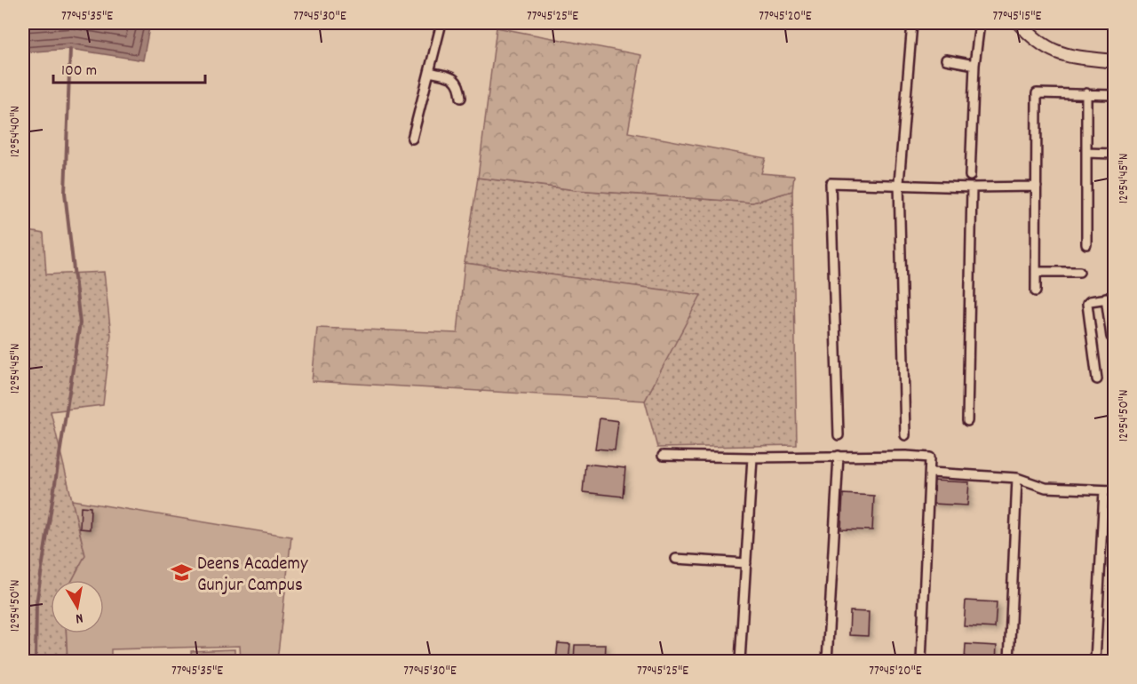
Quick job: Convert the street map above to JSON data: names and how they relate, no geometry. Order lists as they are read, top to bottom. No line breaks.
{"places":{"school or university":["Deens Academy Gunjur Campus"]},"scale_bar":"100 m","north":"bottom","coordinates":["77°45'35\"E","77°45'30\"E","77°45'25\"E","77°45'20\"E","77°45'15\"E","12°54'40\"N","12°54'45\"N","12°54'50\"N"]}
